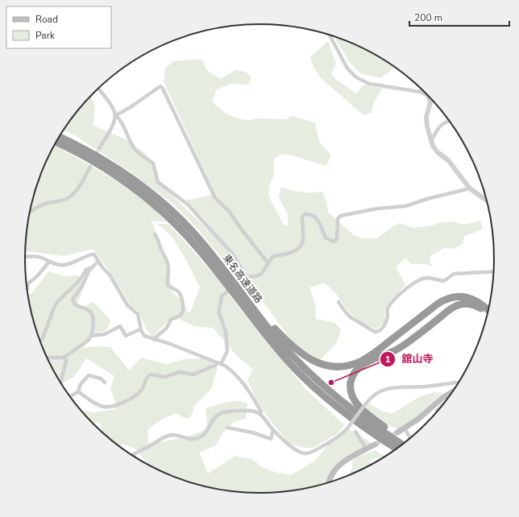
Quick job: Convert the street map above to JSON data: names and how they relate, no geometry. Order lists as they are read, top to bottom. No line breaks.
{"streets":{"highway":["東名高速道路"]},"places":["舘山寺"],"legend":["Road","Park"],"scale_bar":"200 m"}
